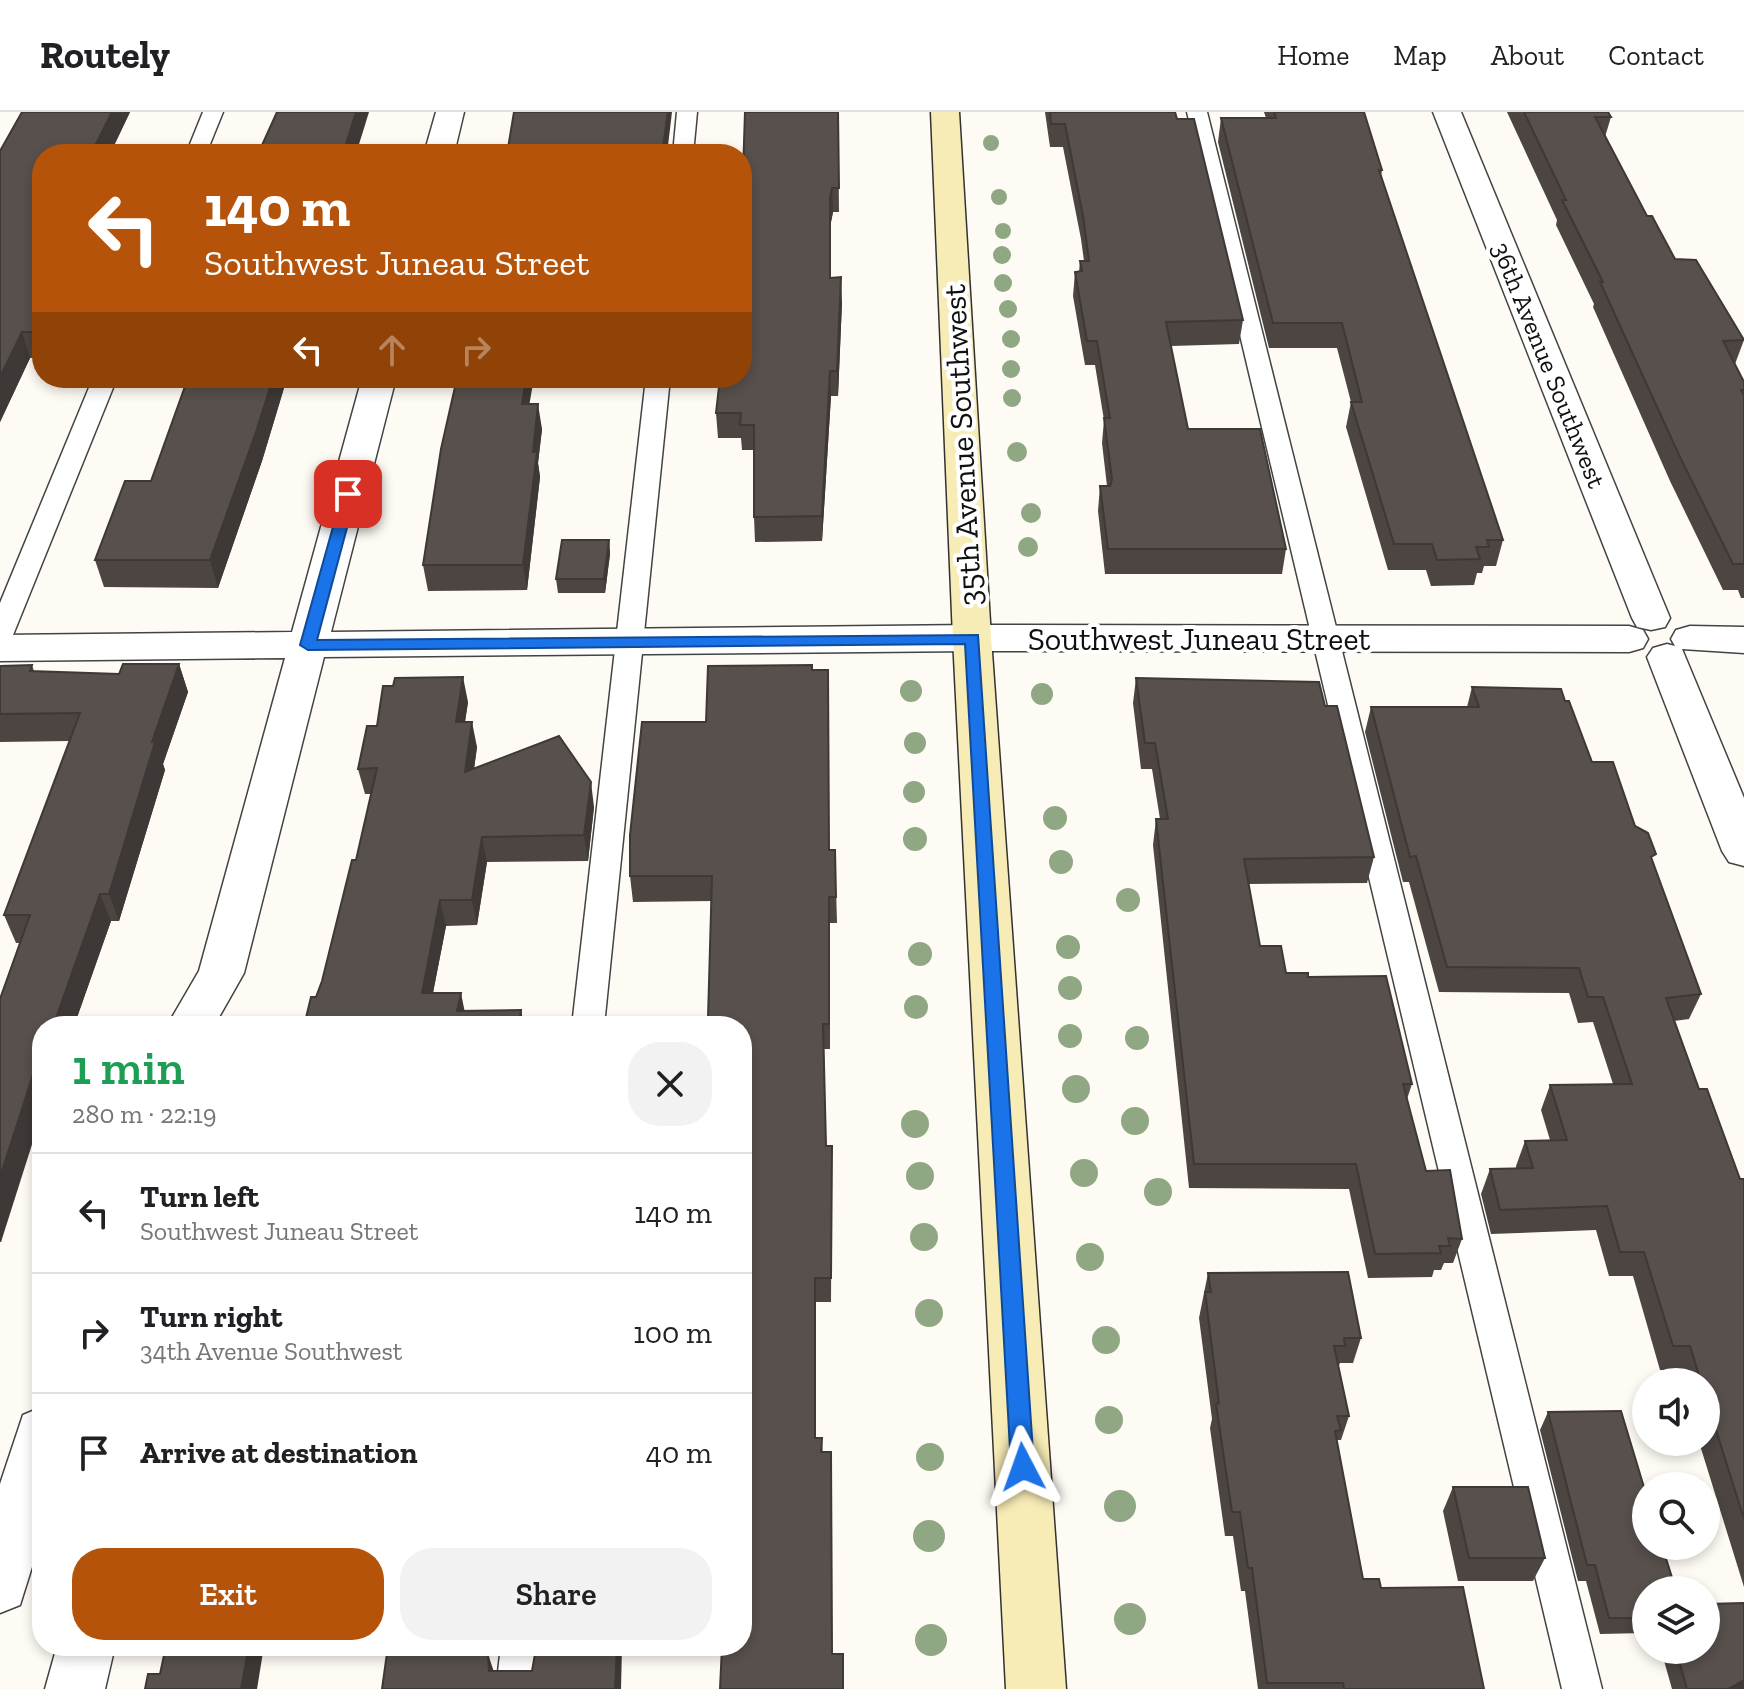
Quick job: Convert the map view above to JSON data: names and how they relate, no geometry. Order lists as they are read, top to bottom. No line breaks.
{"streets":{"main road":["35th Avenue Southwest"],"street":["36th Avenue Southwest","Southwest Juneau Street"]},"crossings":[["36th Avenue Southwest","Southwest Juneau Street"],["35th Avenue Southwest","Southwest Juneau Street"]],"page":{"header":"Routely","nav":["Home","Map","About","Contact"],"turn":["140 m","Southwest Juneau Street"],"heading":["1 min","280 m · 22:19"],"list":[{"name":"Turn left","note":"Southwest Juneau Street","value":"140 m"},{"name":"Turn right","note":"34th Avenue Southwest","value":"100 m"},{"name":"Arrive at destination","value":"40 m"}],"buttons":["Exit","Share"]}}
